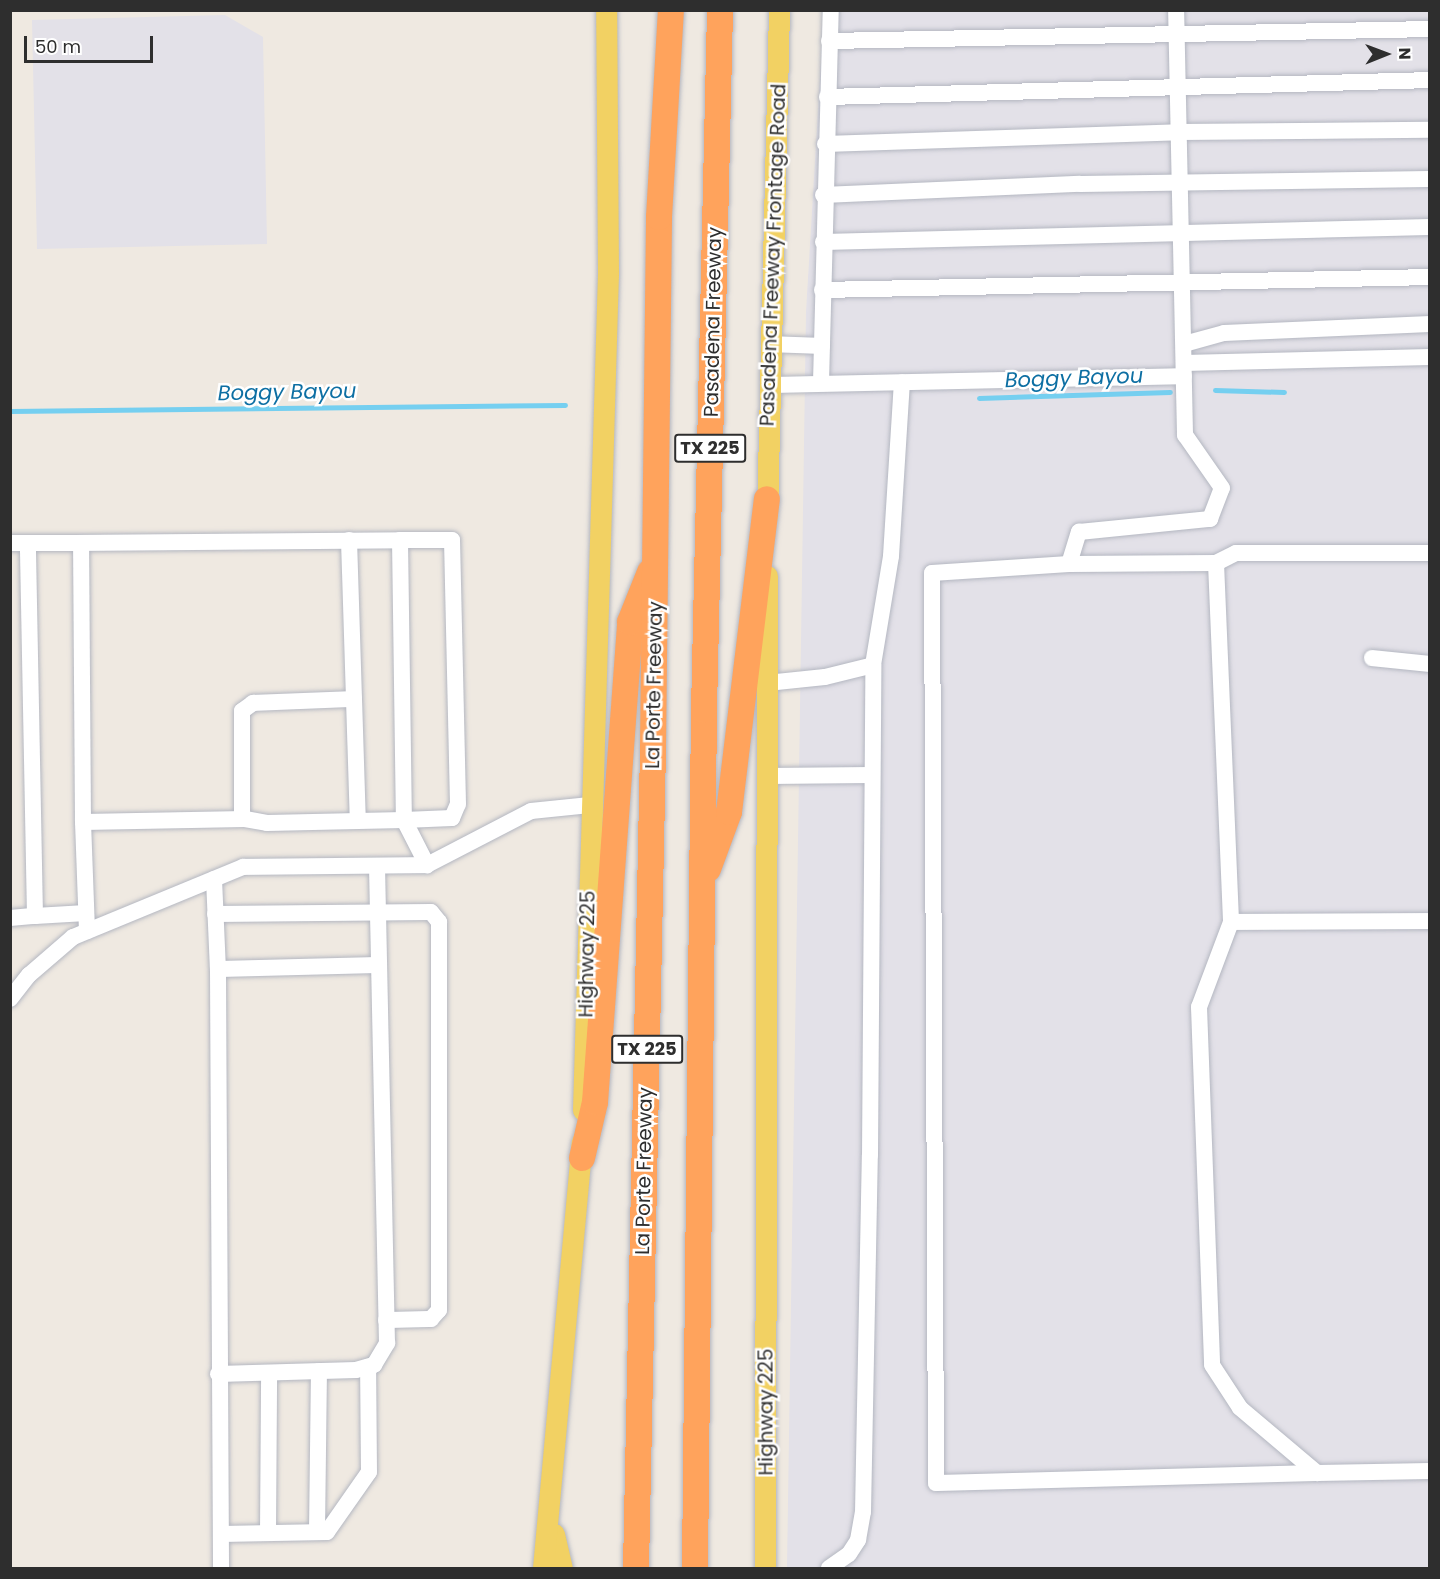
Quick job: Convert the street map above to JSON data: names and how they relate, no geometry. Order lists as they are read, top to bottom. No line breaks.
{"streets":{"highway":["Pasadena Freeway","TX 225","La Porte Freeway"],"main road":["Pasadena Freeway Frontage Road","Highway 225"]},"crossings":[["Pasadena Freeway Frontage Road","Highway 225"],["Pasadena Freeway","TX 225"],["TX 225","La Porte Freeway"]],"water":["Boggy Bayou"],"scale_bar":"50 m","north":"right"}
